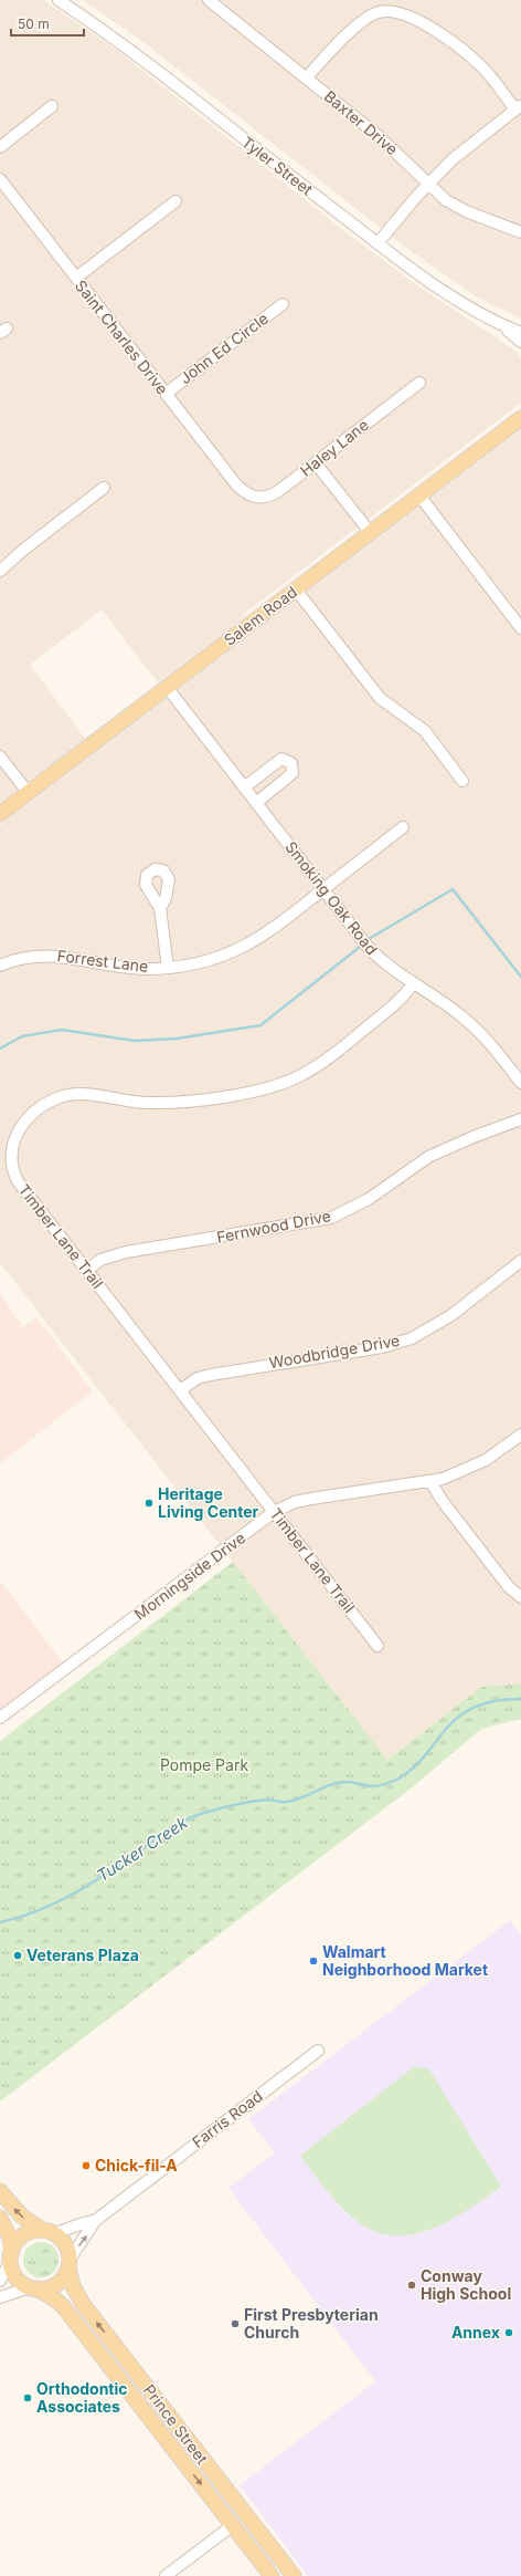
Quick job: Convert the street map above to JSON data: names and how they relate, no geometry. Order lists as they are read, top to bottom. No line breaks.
{"streets":{"main road":["Salem Road","Prince Street"],"street":["Baxter Drive","Tyler Street","Saint Charles Drive","John Ed Circle","Haley Lane","Smoking Oak Road","Forrest Lane","Fernwood Drive","Timber Lane Trail","Woodbridge Drive","Morningside Drive","Farris Road"]},"crossings":[["Saint Charles Drive","John Ed Circle"],["Saint Charles Drive","Haley Lane"],["Salem Road","Smoking Oak Road"],["Smoking Oak Road","Forrest Lane"],["Smoking Oak Road","Timber Lane Trail"],["Fernwood Drive","Timber Lane Trail"],["Timber Lane Trail","Woodbridge Drive"],["Timber Lane Trail","Morningside Drive"],["Farris Road","Prince Street"]],"water":["Tucker Creek"],"parks":["Pompe Park"],"places":["Heritage Living Center","Veterans Plaza","Walmart Neighborhood Market","Chick-fil-A","Conway High School","First Presbyterian Church","Annex","Orthodontic Associates"],"scale_bar":"50 m"}
